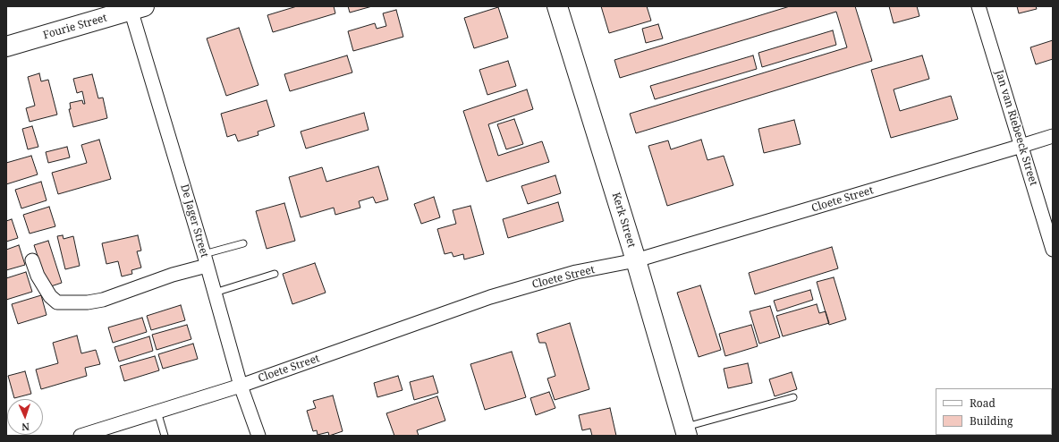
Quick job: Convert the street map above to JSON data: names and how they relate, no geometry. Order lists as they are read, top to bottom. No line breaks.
{"streets":{"highway":["Fourie Street","Kerk Street"],"street":["Jan van Riebeeck Street","Cloete Street","De Jager Street"]},"crossings":[["Fourie Street","De Jager Street"],["Jan van Riebeeck Street","Cloete Street"],["Cloete Street","Kerk Street"],["Cloete Street","De Jager Street"]],"legend":["Road","Building"],"north":"bottom"}
